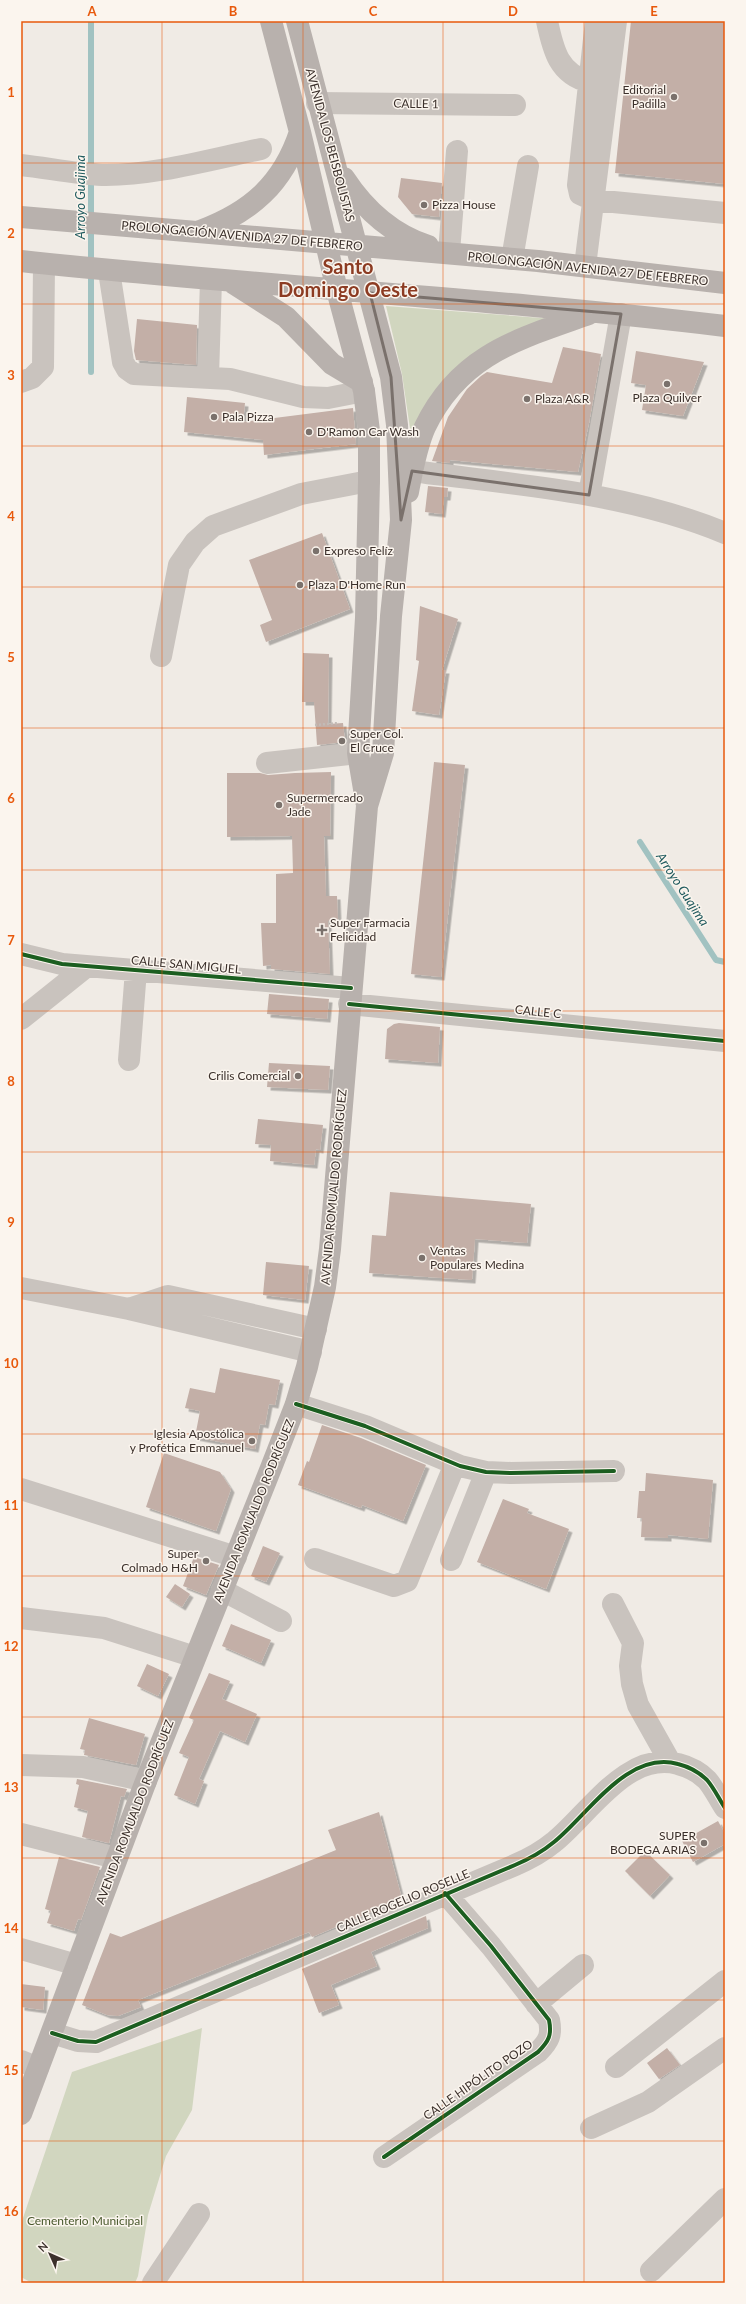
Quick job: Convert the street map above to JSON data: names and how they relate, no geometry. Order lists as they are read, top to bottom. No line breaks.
{"streets":{"main road":["AVENIDA LOS BEISBOLISTAS","PROLONGACIÓN AVENIDA 27 DE FEBRERO","AVENIDA ROMUALDO RODRÍGUEZ"],"street":["CALLE 1","CALLE SAN MIGUEL","CALLE C","CALLE ROGELIO ROSELLE","CALLE HIPÓLITO POZO"]},"crossings":[["CALLE 1","AVENIDA LOS BEISBOLISTAS"],["AVENIDA LOS BEISBOLISTAS","PROLONGACIÓN AVENIDA 27 DE FEBRERO"],["AVENIDA LOS BEISBOLISTAS","AVENIDA ROMUALDO RODRÍGUEZ"],["CALLE SAN MIGUEL","CALLE C"],["CALLE SAN MIGUEL","AVENIDA ROMUALDO RODRÍGUEZ"],["CALLE C","AVENIDA ROMUALDO RODRÍGUEZ"],["AVENIDA ROMUALDO RODRÍGUEZ","CALLE ROGELIO ROSELLE"],["CALLE ROGELIO ROSELLE","CALLE HIPÓLITO POZO"]],"districts":["Santo Domingo Oeste"],"water":["Arroyo Guajima"],"parks":["Cementerio Municipal"],"places":{"other":["Editorial Padilla","Pizza House","Plaza Quilver","Plaza A&R","Pala Pizza","D'Ramon Car Wash","Expreso Felíz","Plaza D'Home Run","Super Col. El Cruce","Supermercado Jade","Crilis Comercial","Ventas Populares Medina","Iglesia Apostólica y Profética Emmanuel","Super Colmado H&H","SUPER BODEGA ARIAS"],"health":["Super Farmacia Felicidad"]},"north":"top left","grid":{"columns":["A","B","C","D","E"],"rows":["1","2","3","4","5","6","7","8","9","10","11","12","13","14","15","16"]}}
